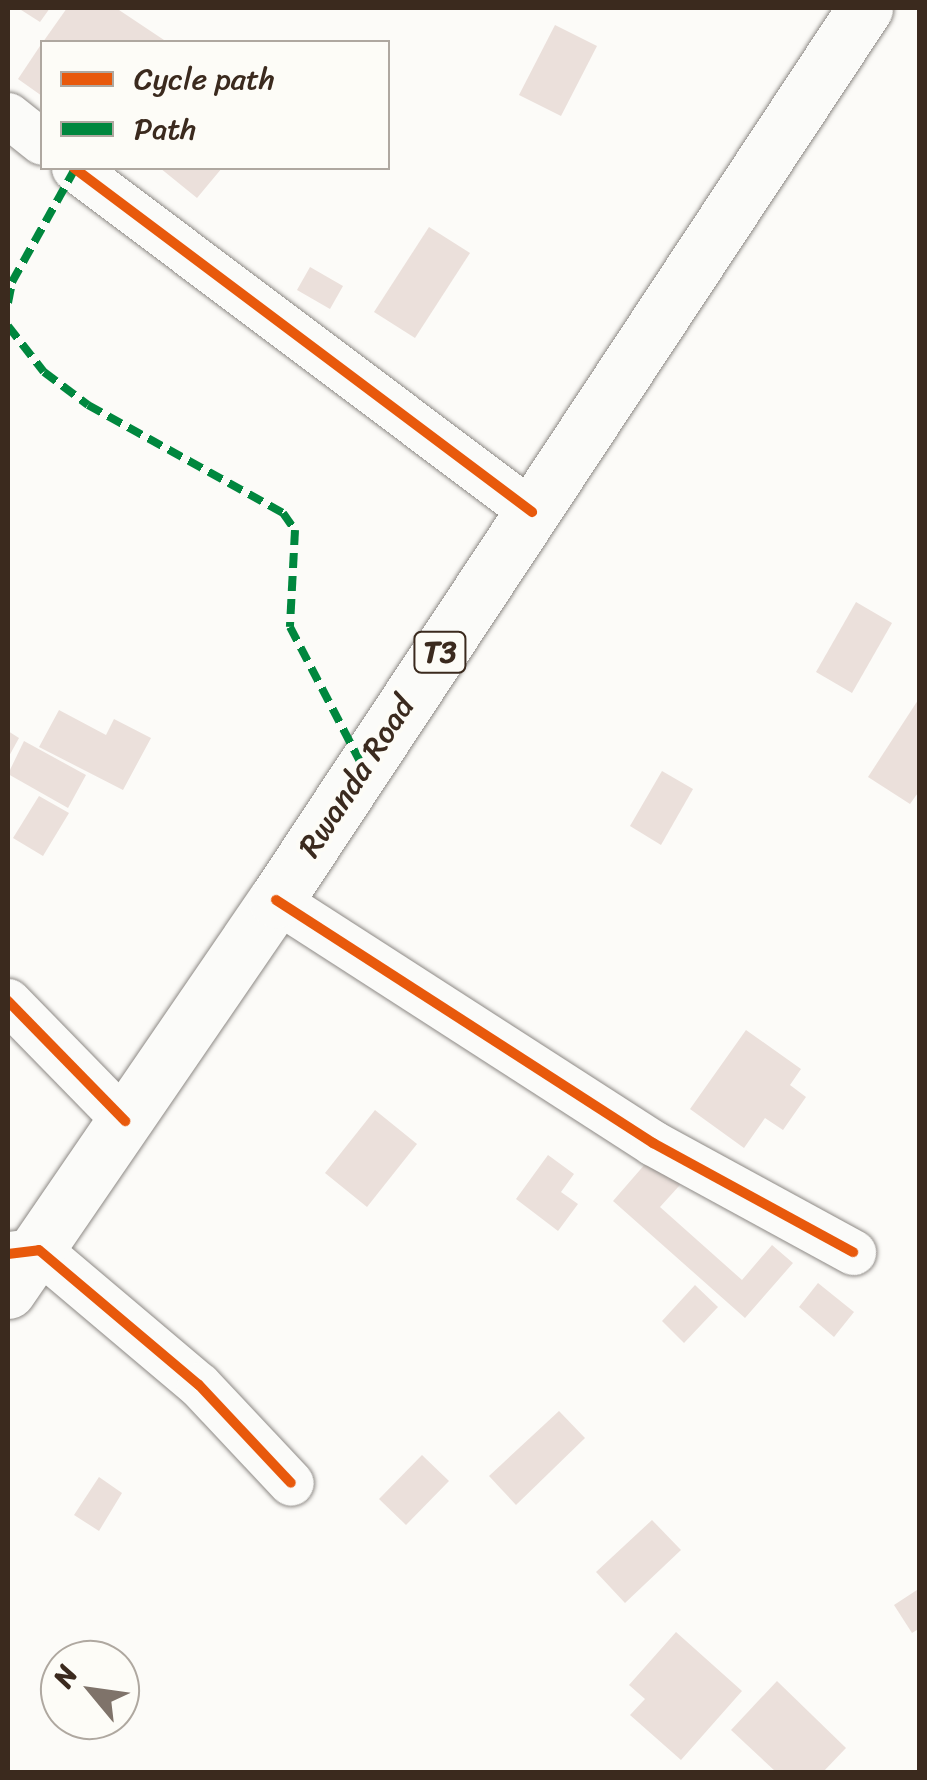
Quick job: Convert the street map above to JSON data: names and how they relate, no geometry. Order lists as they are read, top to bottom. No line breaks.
{"streets":{"highway":["T3","Rwanda Road"]},"legend":["Cycle path","Path"],"north":"top left"}
